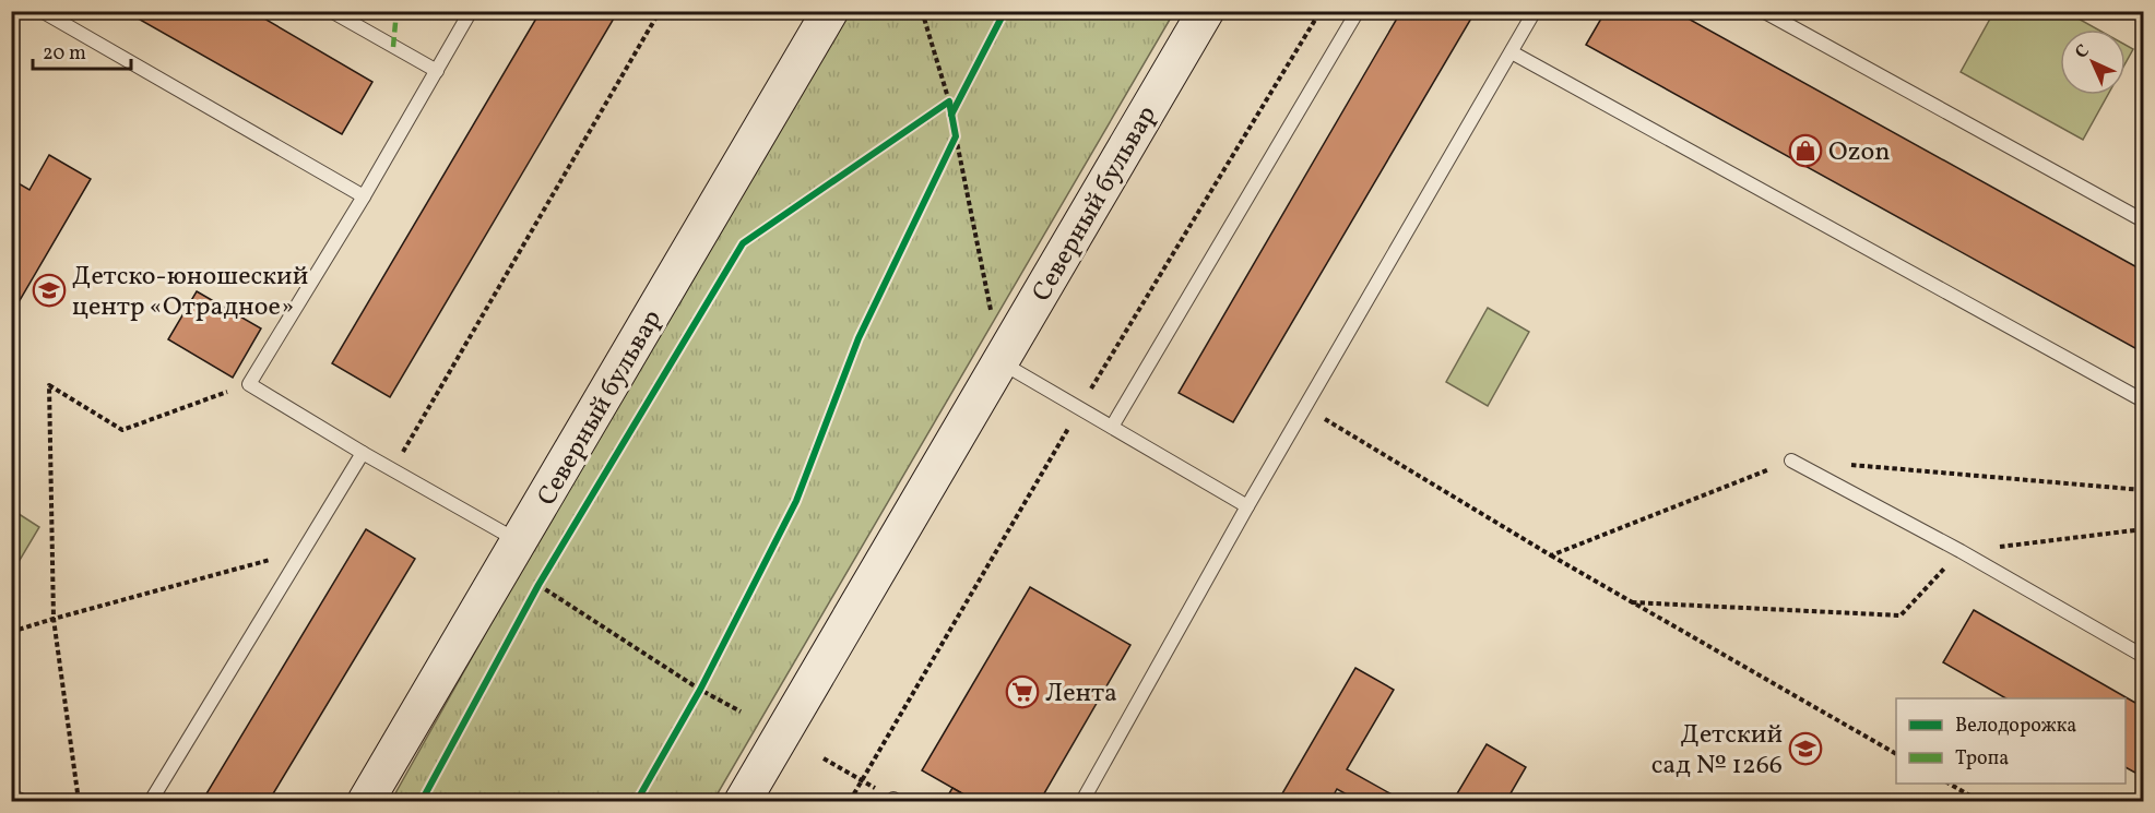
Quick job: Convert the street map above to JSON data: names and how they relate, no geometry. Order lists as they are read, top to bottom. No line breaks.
{"streets":{"main road":["Северный бульвар"]},"places":{"shop":["Ozon"],"school or university":["Детско-юношеский центр «Отрадное»","Детский сад № 1266"],"supermarket":["Лента"]},"legend":["Велодорожка","Тропа"],"scale_bar":"20 m","north":"top left"}
